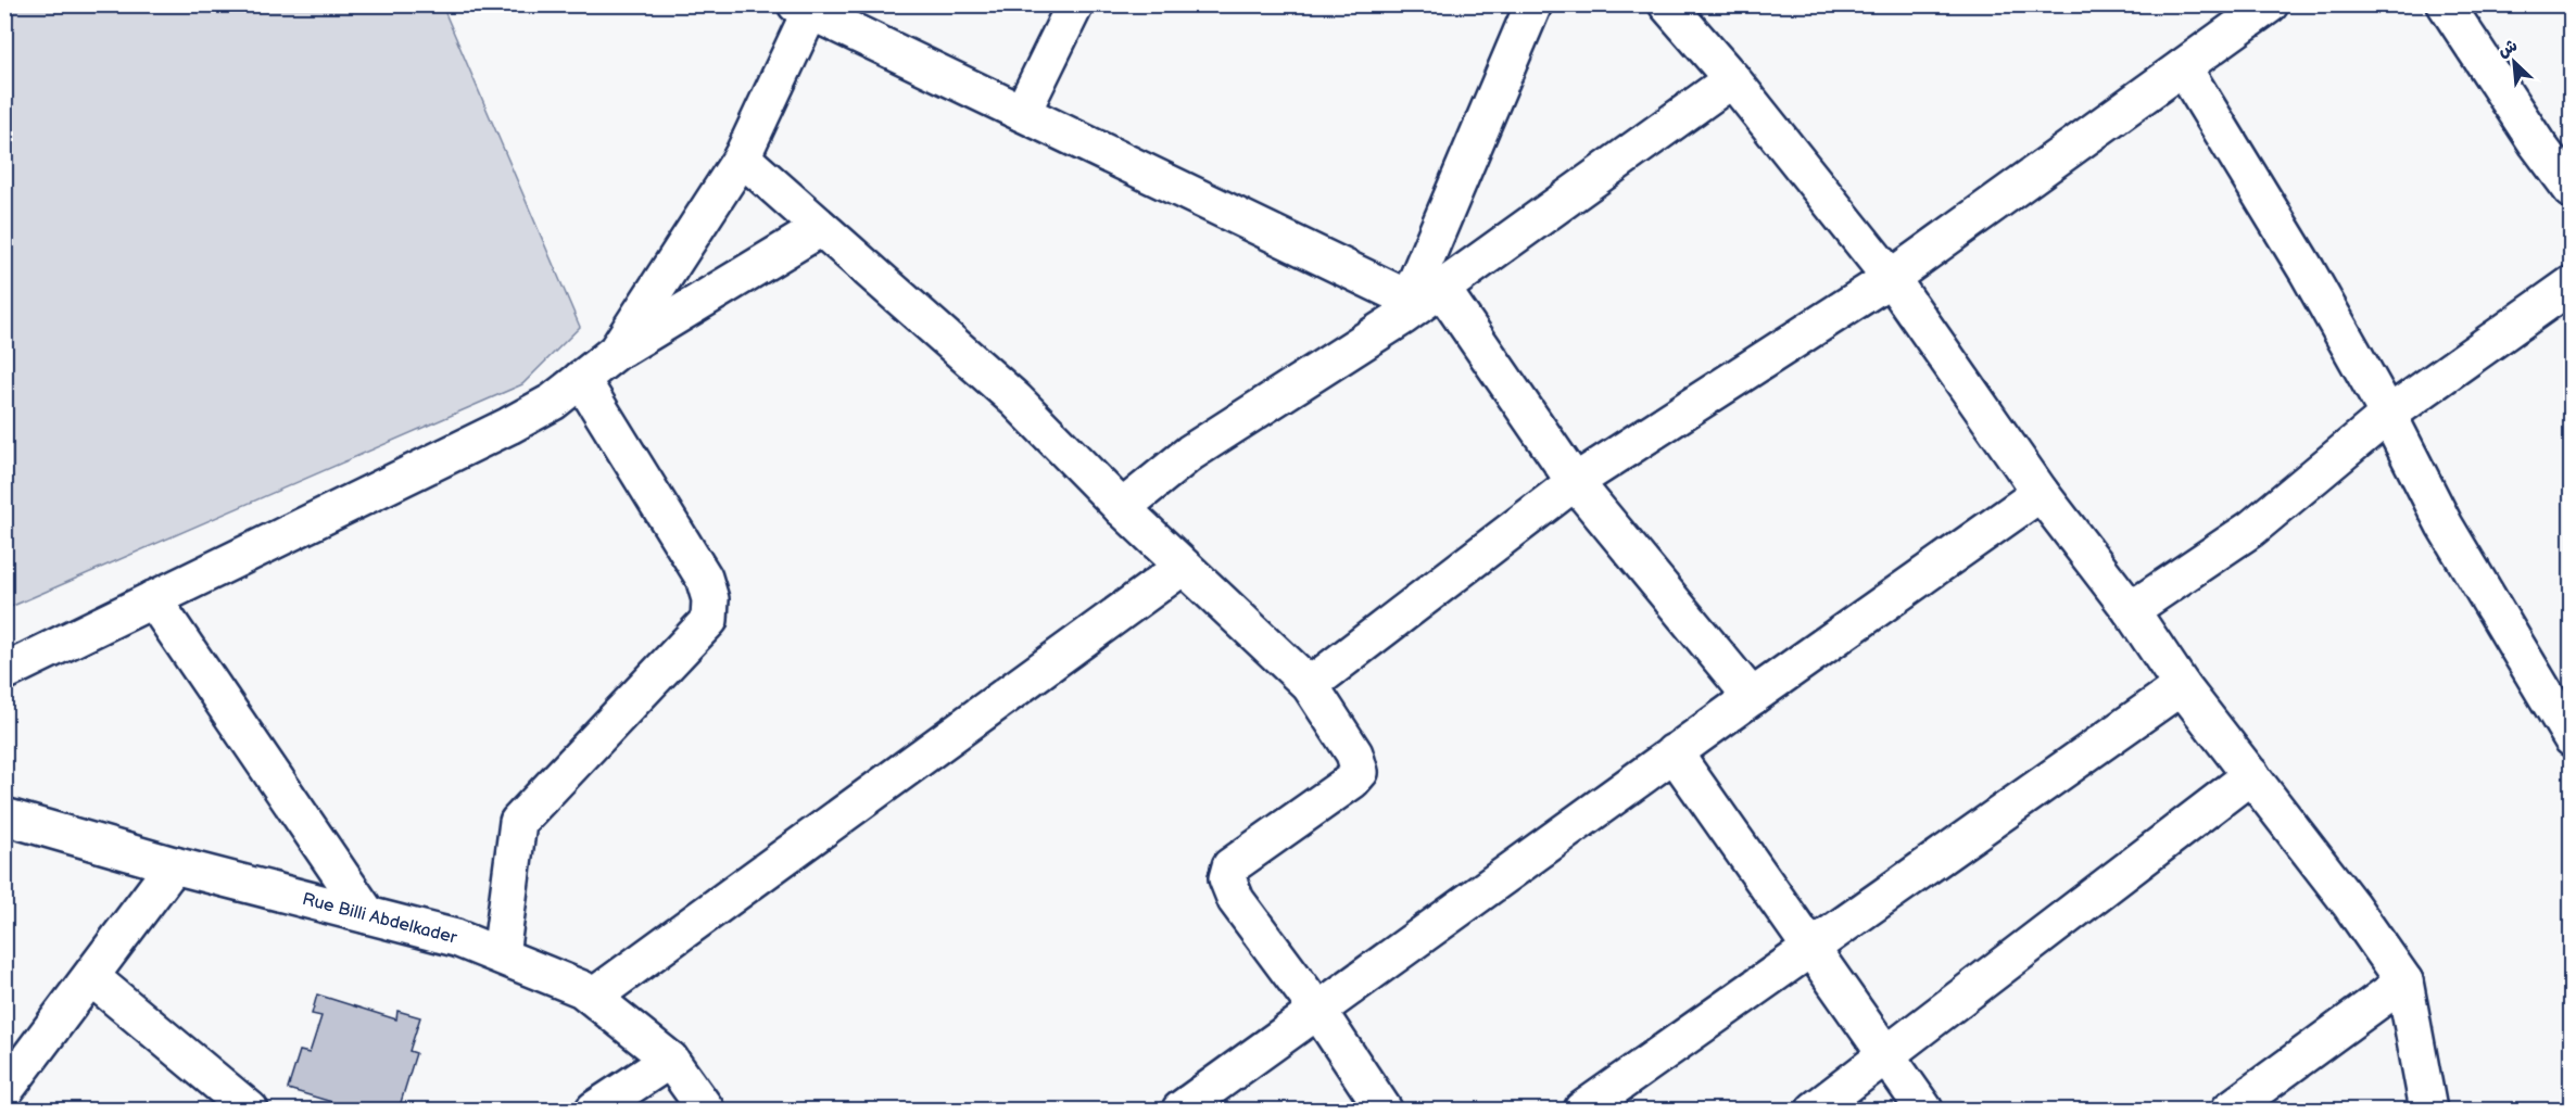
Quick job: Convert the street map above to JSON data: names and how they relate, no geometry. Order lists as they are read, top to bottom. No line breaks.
{"streets":{"street":["Rue Billi Abdelkader"]},"north":"top left"}
